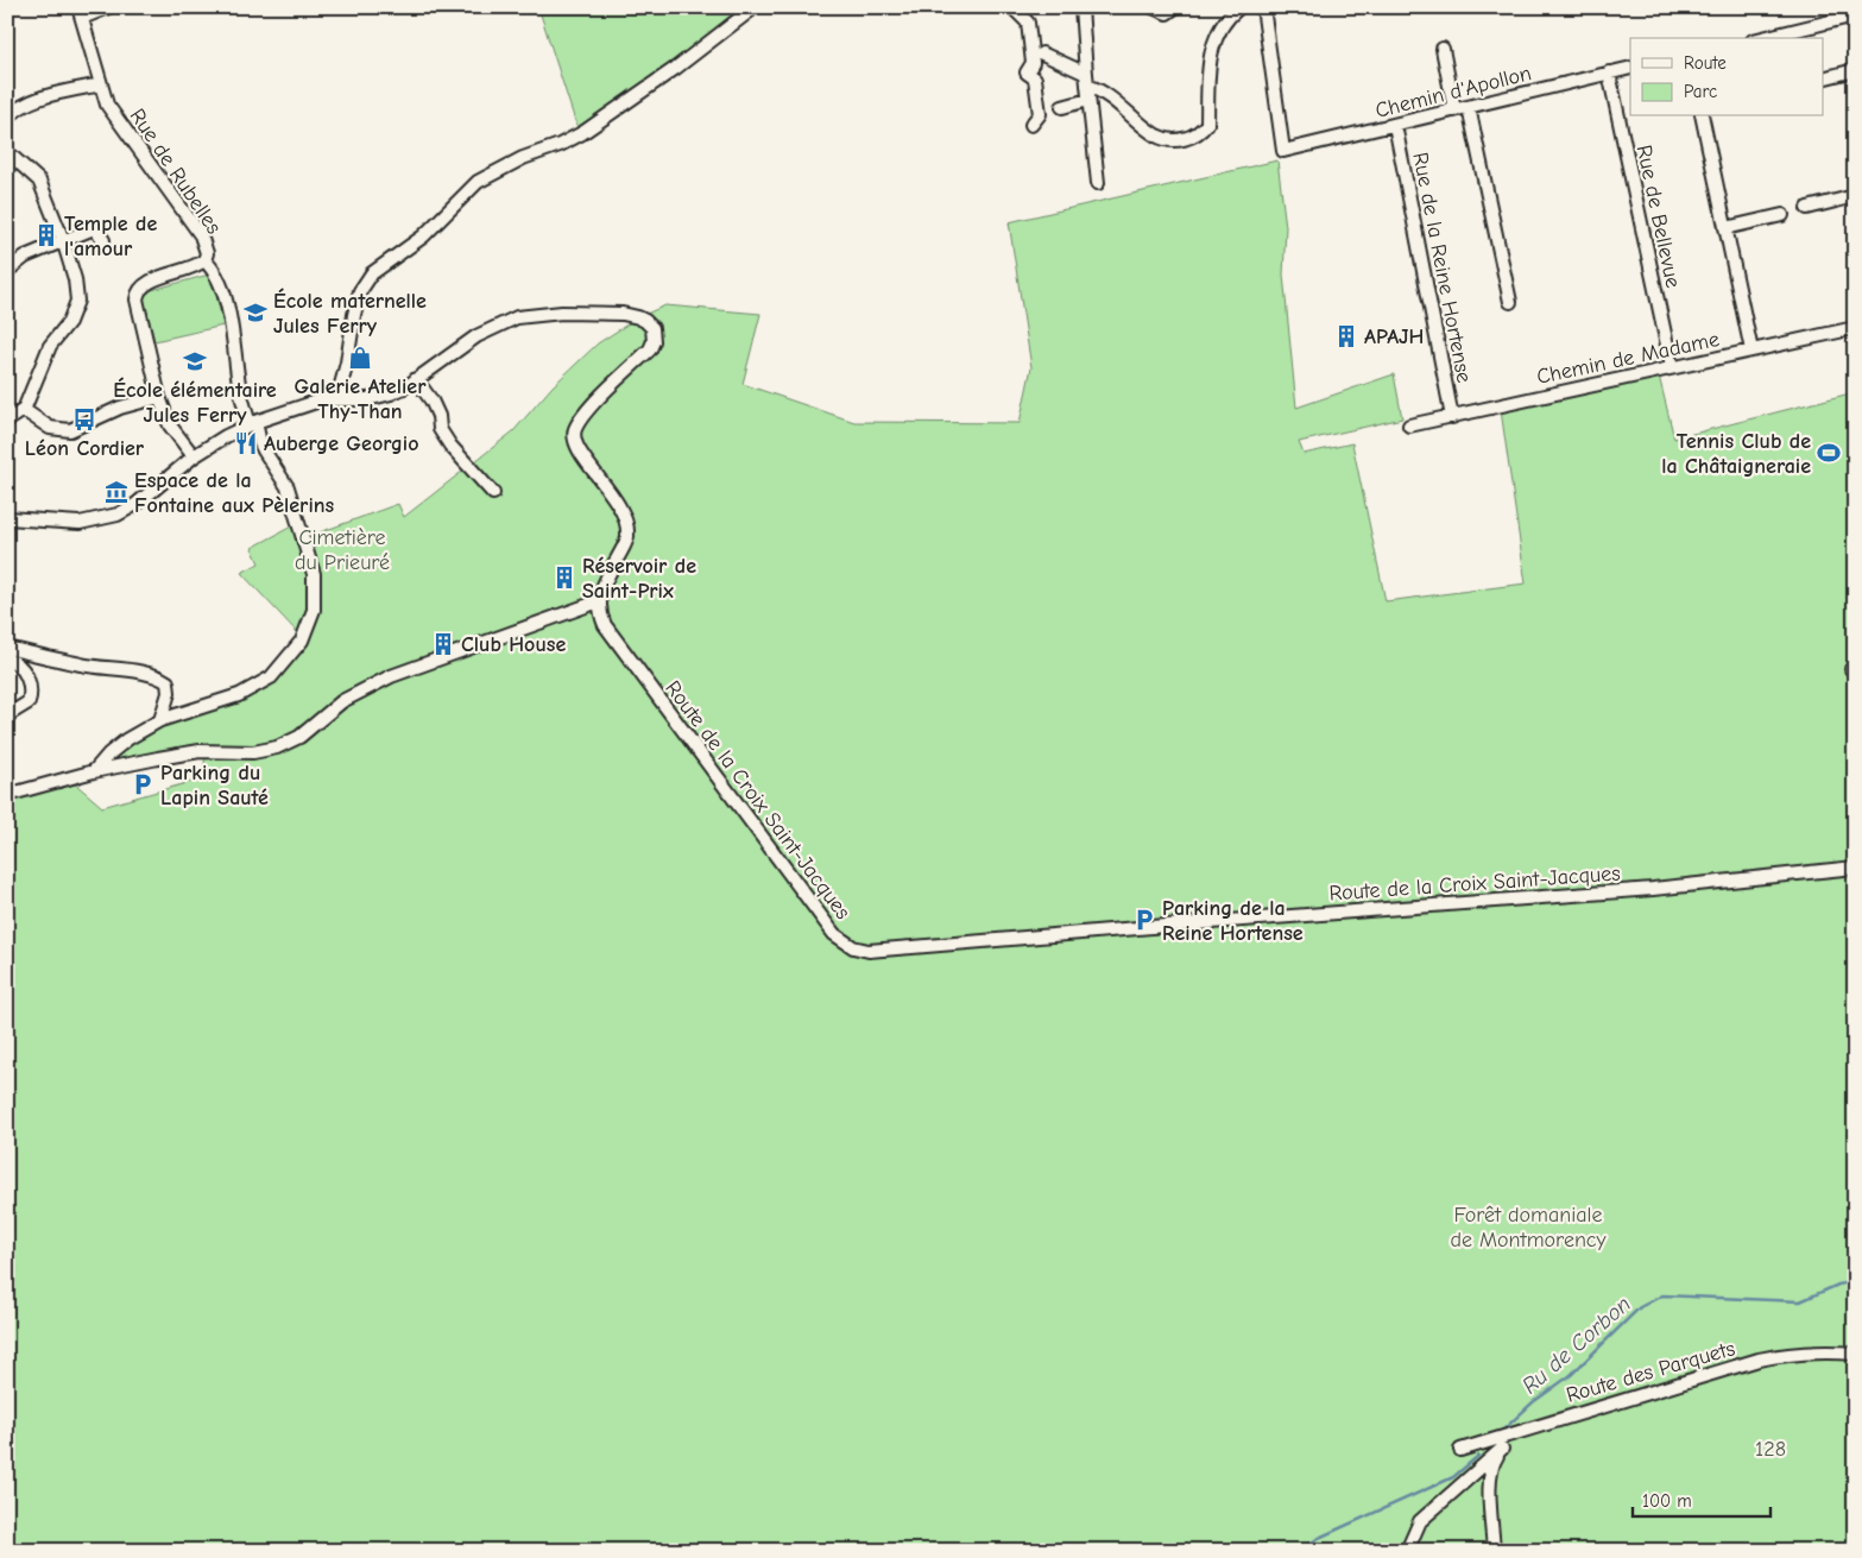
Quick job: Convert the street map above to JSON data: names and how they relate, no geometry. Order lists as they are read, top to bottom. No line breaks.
{"streets":{"street":["Chemin d'Apollon","Rue de Rubelles","Rue de Bellevue","Rue de la Reine Hortense","Chemin de Madame","Route de la Croix Saint-Jacques","Route des Parquets"]},"crossings":[["Chemin d'Apollon","Rue de Bellevue"],["Chemin d'Apollon","Rue de la Reine Hortense"],["Rue de Bellevue","Chemin de Madame"],["Rue de la Reine Hortense","Chemin de Madame"]],"water":["Ru de Corbon"],"parks":["Cimetière du Prieuré","Forêt domaniale de Montmorency","128"],"places":{"building":["Temple de l'amour","APAJH","Réservoir de Saint-Prix","Club House"],"school or university":["École maternelle Jules Ferry","École élémentaire Jules Ferry"],"shop":["Galerie Atelier Thy-Than"],"bus stop":["Léon Cordier"],"restaurant":["Auberge Georgio"],"sports":["Tennis Club de la Châtaigneraie"],"museum":["Espace de la Fontaine aux Pèlerins"],"parking":["Parking du Lapin Sauté","Parking de la Reine Hortense"]},"legend":["Route","Parc"],"scale_bar":"100 m"}
